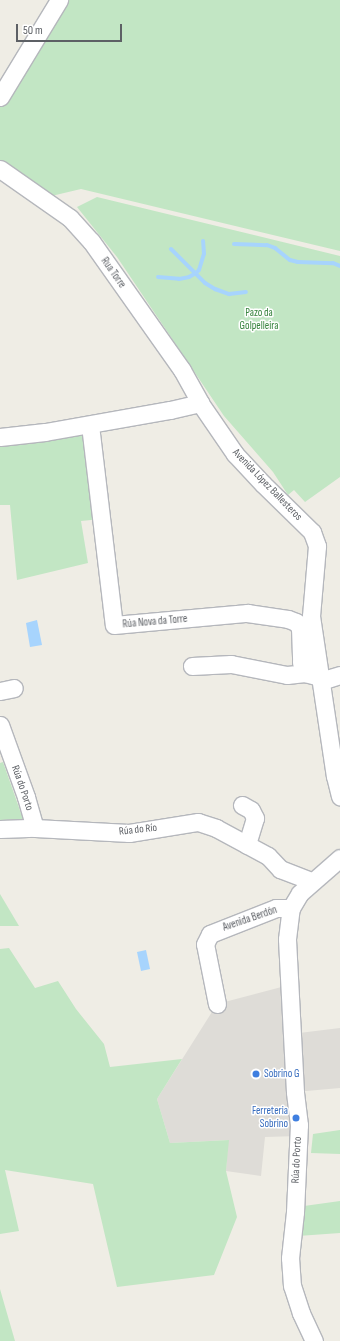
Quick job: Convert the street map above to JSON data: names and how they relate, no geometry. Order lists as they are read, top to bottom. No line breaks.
{"streets":{"street":["Rua Torre","Avenida López Ballesteros","Rúa Nova da Torre","Rúa do Porto","Rúa do Río","Avenida Berdón"]},"crossings":[["Rua Torre","Avenida López Ballesteros"],["Avenida López Ballesteros","Rúa Nova da Torre"],["Rúa do Porto","Rúa do Río"],["Rúa do Porto","Avenida Berdón"]],"parks":["Pazo da Golpelleira"],"places":["Sobrino G","Ferreteria Sobrino"],"scale_bar":"50 m"}
